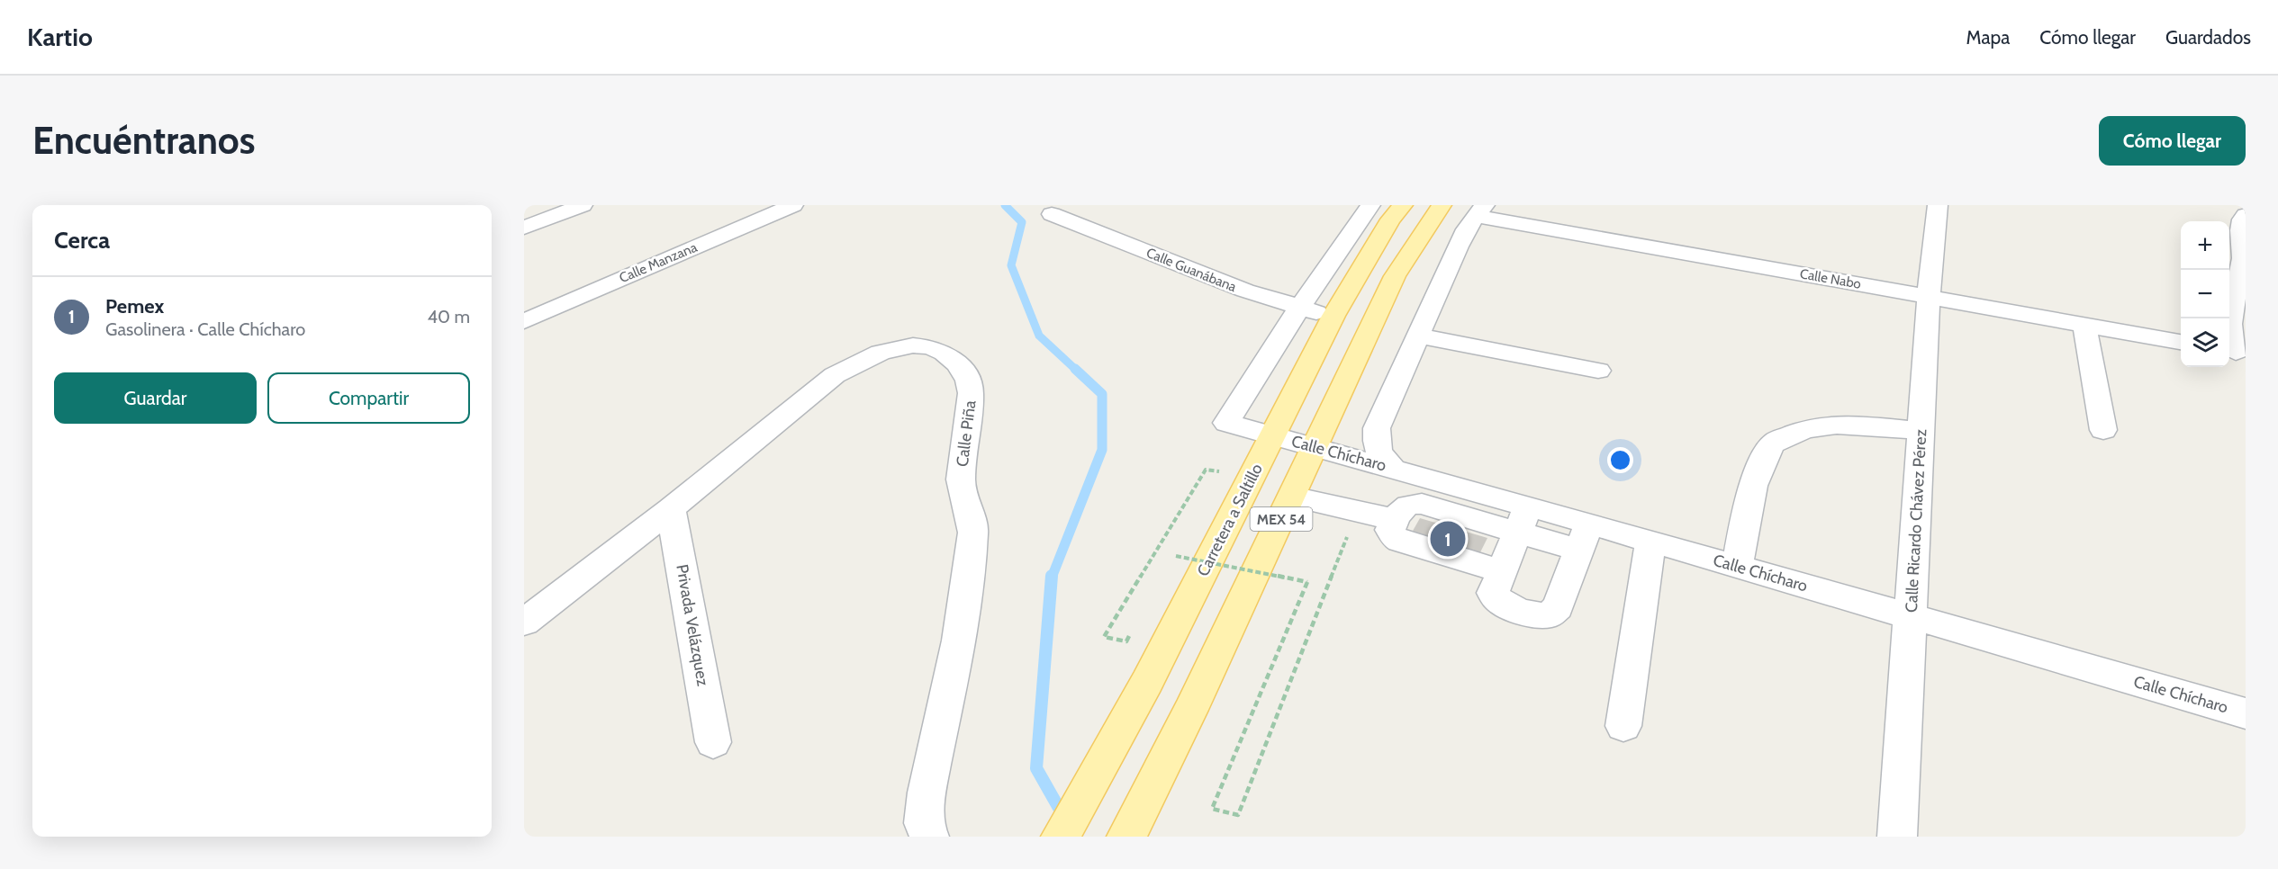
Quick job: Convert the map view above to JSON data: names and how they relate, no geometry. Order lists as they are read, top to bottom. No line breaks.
{"streets":{"main road":["MEX 54","Carretera a Saltillo"],"street":["Calle Manzana","Calle Guanábana","Calle Nabo","Calle Piña","Calle Chícharo","Calle Ricardo Chávez Pérez","Privada Velázquez"]},"crossings":[["Calle Guanábana","Calle Chícharo"],["Calle Guanábana","Carretera a Saltillo"],["Calle Nabo","Calle Ricardo Chávez Pérez"],["Calle Piña","Privada Velázquez"],["Calle Chícharo","MEX 54"],["Calle Chícharo","Carretera a Saltillo"],["Calle Chícharo","Calle Ricardo Chávez Pérez"]],"page":{"header":"Kartio","nav":["Mapa","Cómo llegar","Guardados"],"buttons":["Cómo llegar",["Guardar","Compartir"]],"title":"Encuéntranos","heading":"Cerca","map_buttons":["+","−"],"list":[{"mark":"1","name":"Pemex","note":"Gasolinera · Calle Chícharo","value":"40 m"}],"pins":"1"}}
